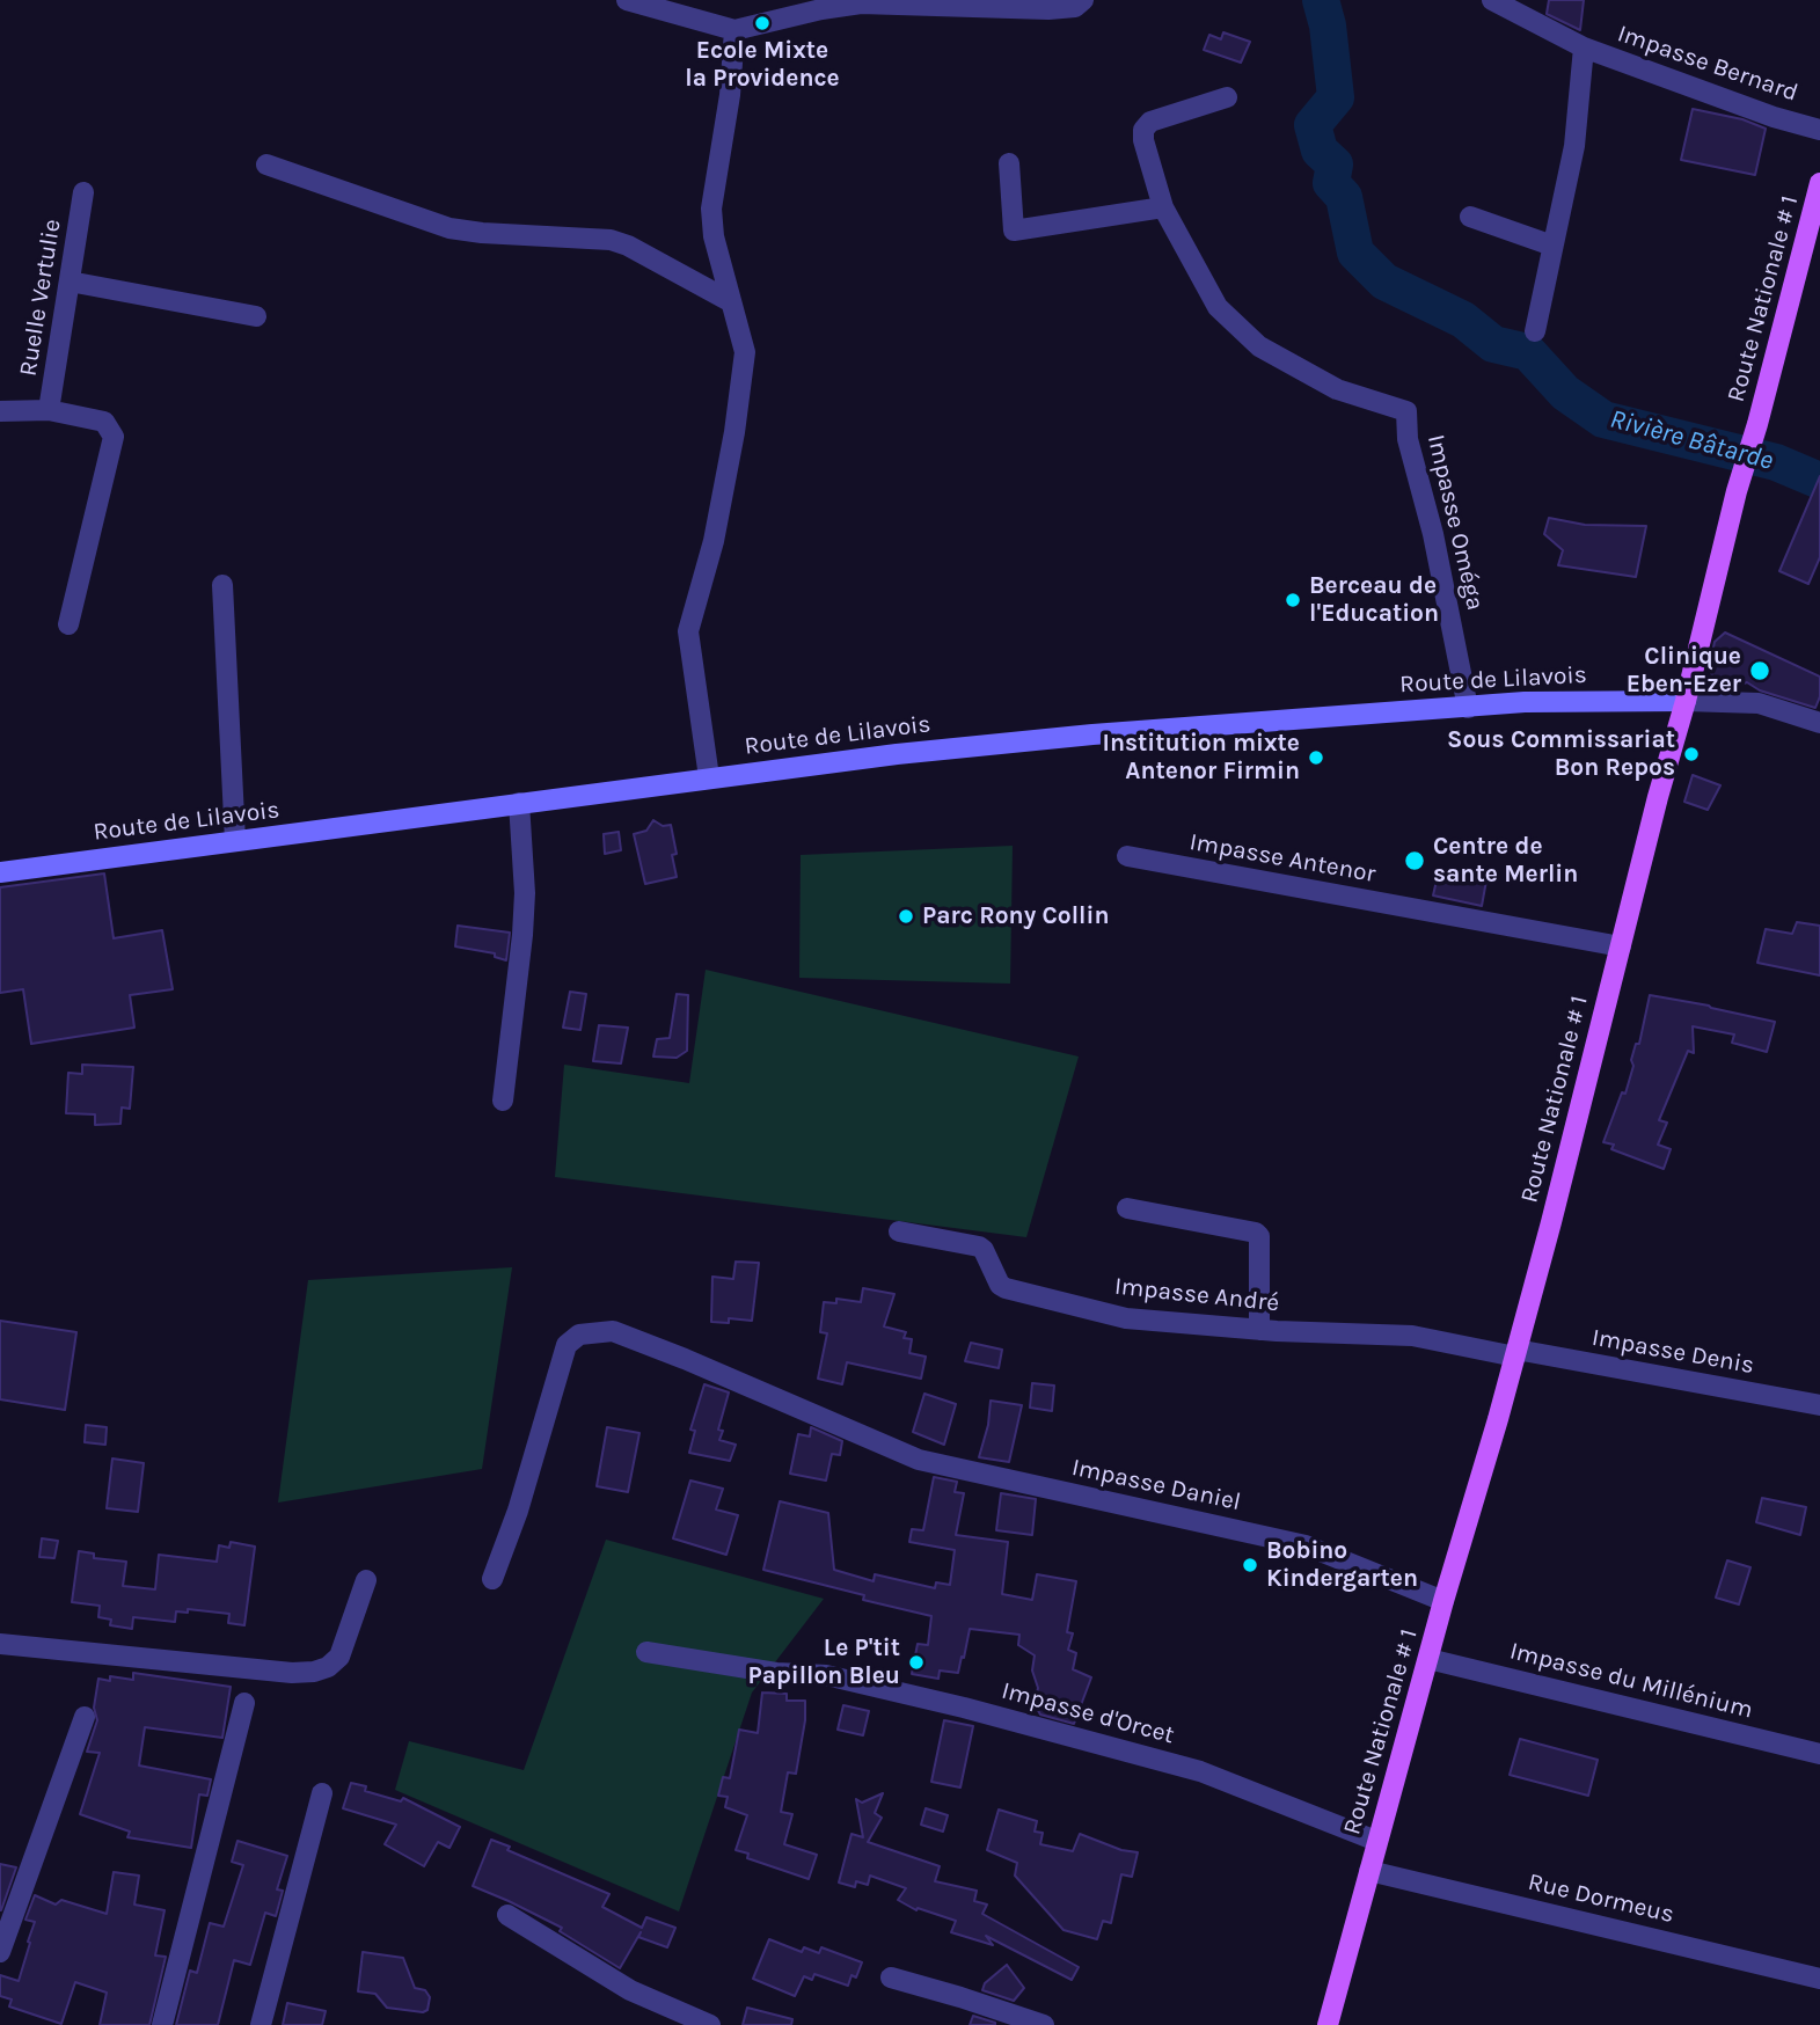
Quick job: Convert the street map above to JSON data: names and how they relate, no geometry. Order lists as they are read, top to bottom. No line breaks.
{"streets":{"main road":["Route Nationale # 1","Route de Lilavois"],"street":["Impasse Bernard","Ruelle Vertulie","Impasse Oméga","Impasse Antenor","Impasse André","Impasse Denis","Impasse Daniel","Impasse du Millénium","Impasse d'Orcet","Rue Dormeus"]},"crossings":[["Route Nationale # 1","Route de Lilavois"],["Route Nationale # 1","Impasse Antenor"],["Route Nationale # 1","Impasse André"],["Route Nationale # 1","Impasse Denis"],["Route Nationale # 1","Impasse Daniel"],["Route Nationale # 1","Impasse du Millénium"],["Route Nationale # 1","Impasse d'Orcet"],["Route Nationale # 1","Rue Dormeus"],["Impasse Oméga","Route de Lilavois"],["Impasse André","Impasse Denis"]],"water":["Rivière Bâtarde"],"places":["Ecole Mixte la Providence","Berceau de l'Education","Clinique Eben-Ezer","Sous Commissariat Bon Repos","Institution mixte Antenor Firmin","Centre de sante Merlin","Parc Rony Collin","Bobino Kindergarten","Le P'tit Papillon Bleu"]}
